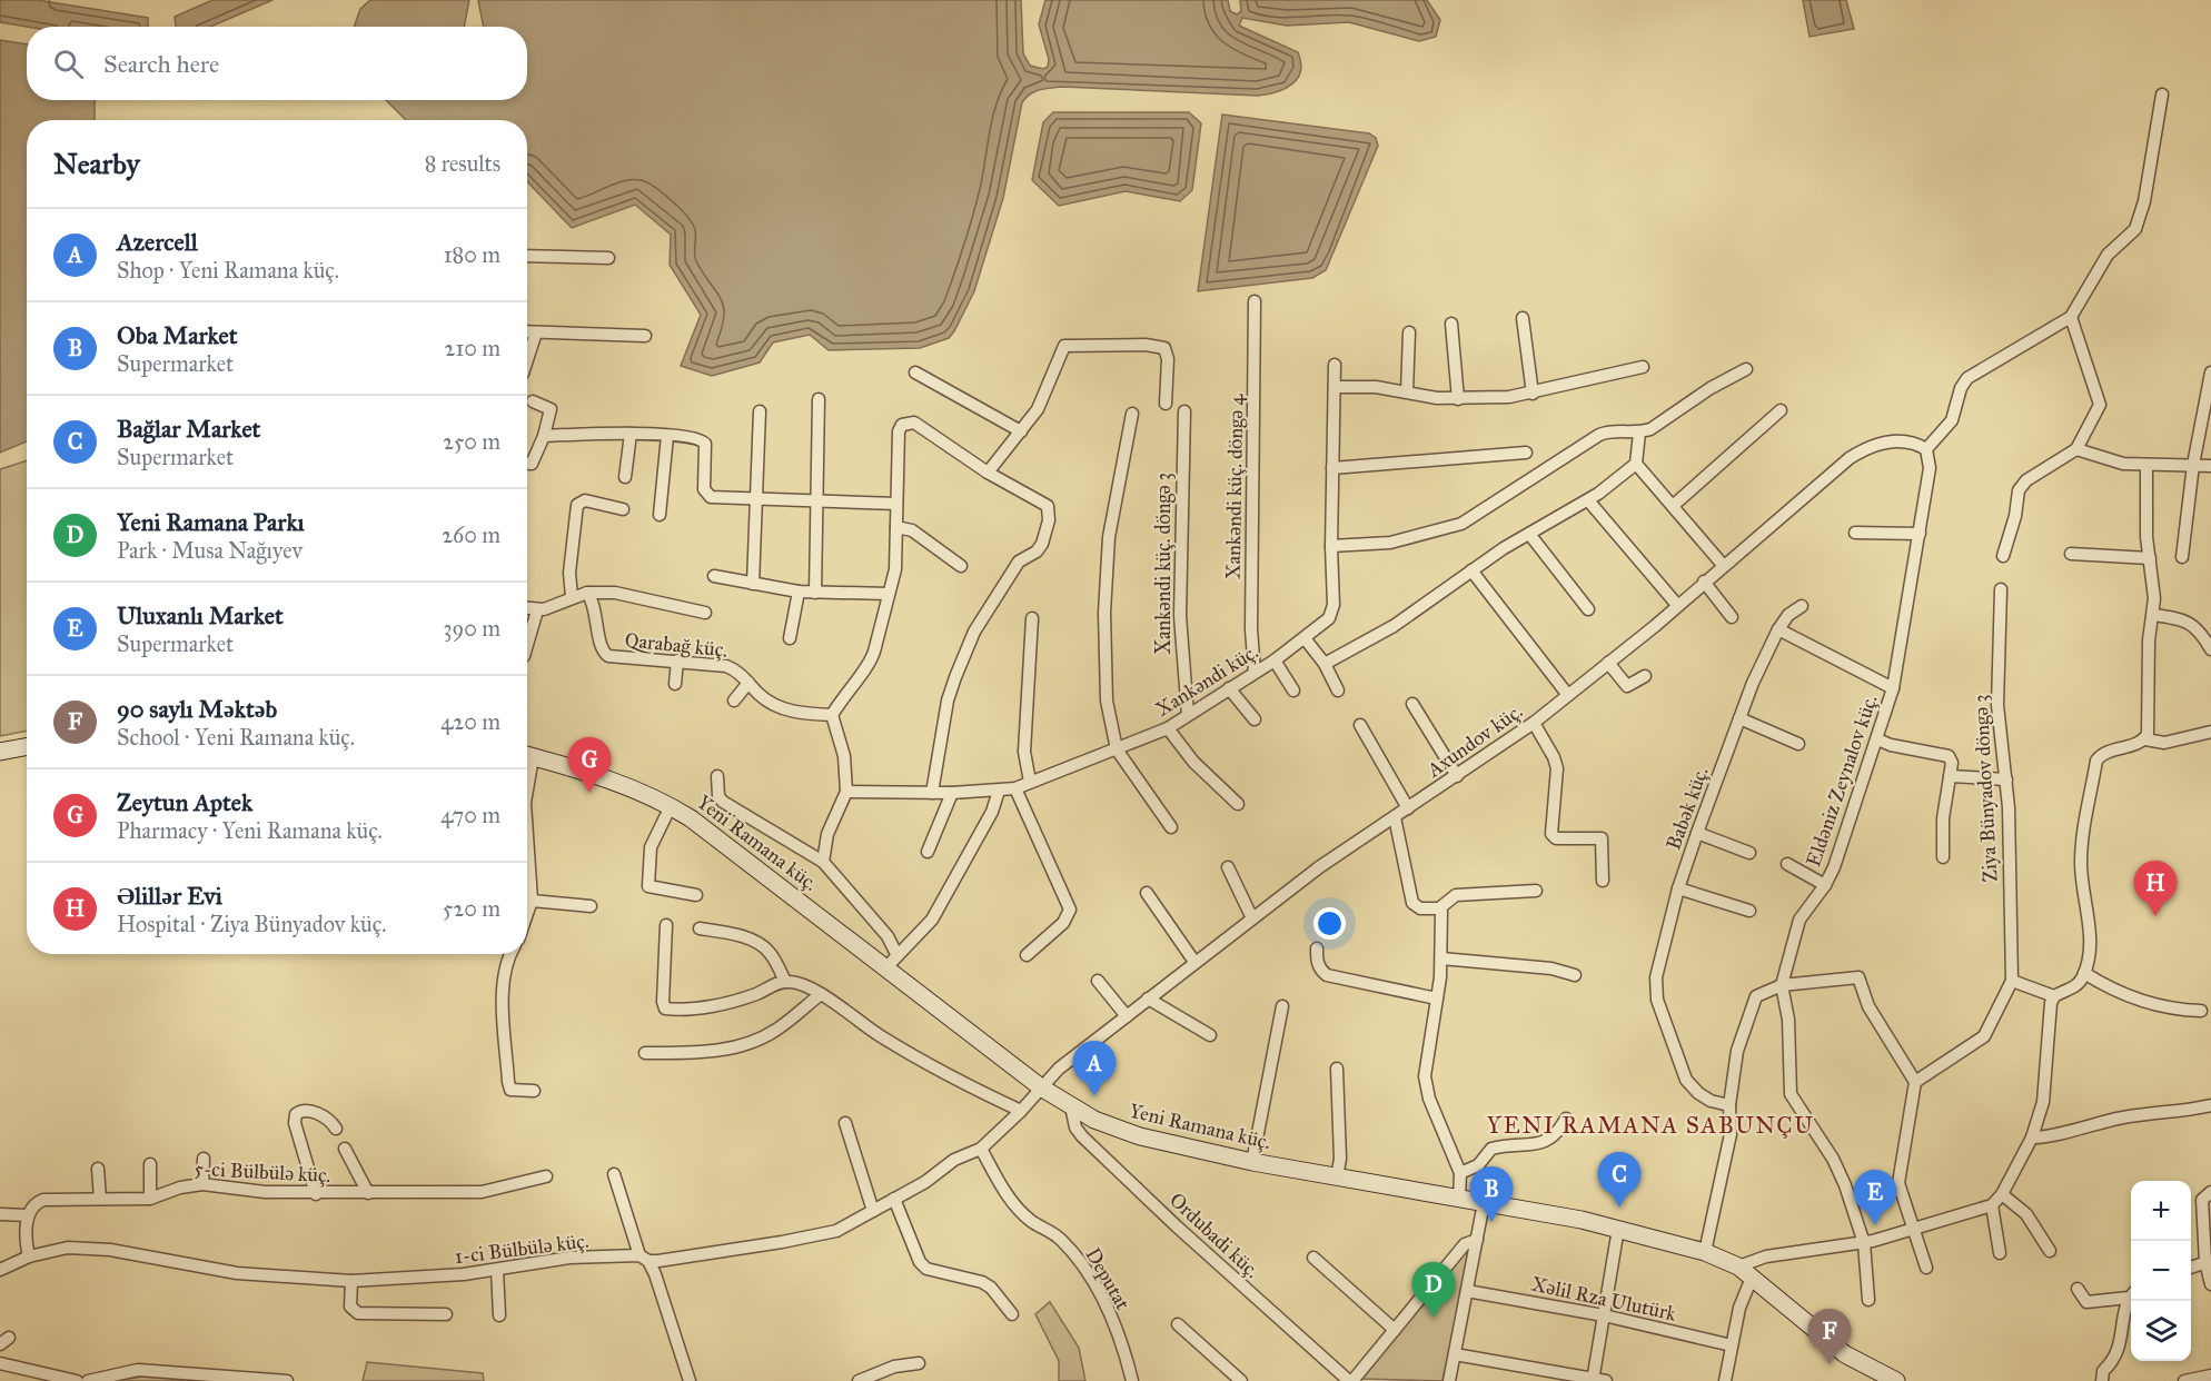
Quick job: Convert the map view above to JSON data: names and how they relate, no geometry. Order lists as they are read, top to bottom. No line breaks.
{"streets":{"street":["Xankəndi küç. döngə 4","Xankəndi küç. döngə 3","Qarabağ küç.","Xankəndi küç.","Axundov küç.","Eldəniz Zeynalov küç.","Ziya Bünyadov döngə 3","Babək küç.","Yeni Ramana küç.","5-ci Bülbülə küç.","Ordubadi küç.","1-ci Bülbülə küç.","Deputat","Xəlil Rza Ulutürk"]},"crossings":[["Xankəndi küç. döngə 4","Xankəndi küç."],["Xankəndi küç. döngə 3","Xankəndi küç."],["Axundov küç.","Eldəniz Zeynalov küç."],["Axundov küç.","Yeni Ramana küç."],["Axundov küç.","1-ci Bülbülə küç."],["Yeni Ramana küç.","Ordubadi küç."],["Yeni Ramana küç.","1-ci Bülbülə küç."],["1-ci Bülbülə küç.","Deputat"]],"districts":["YENI RAMANA SABUNÇU"],"page":{"search":"Search here","heading":["Nearby","8 results"],"list":[{"mark":"A","name":"Azercell","note":"Shop · Yeni Ramana küç.","value":"180 m"},{"mark":"B","name":"Oba Market","note":"Supermarket","value":"210 m"},{"mark":"C","name":"Bağlar Market","note":"Supermarket","value":"250 m"},{"mark":"D","name":"Yeni Ramana Parkı","note":"Park · Musa Nağıyev","value":"260 m"},{"mark":"E","name":"Uluxanlı Market","note":"Supermarket","value":"390 m"},{"mark":"F","name":"90 saylı Məktəb","note":"School · Yeni Ramana küç.","value":"420 m"},{"mark":"G","name":"Zeytun Aptek","note":"Pharmacy · Yeni Ramana küç.","value":"470 m"},{"mark":"H","name":"Əlillər Evi","note":"Hospital · Ziya Bünyadov küç.","value":"520 m"}],"pins":["G","H","A","C","B","E","D","F"],"map_buttons":["+","−"]}}
